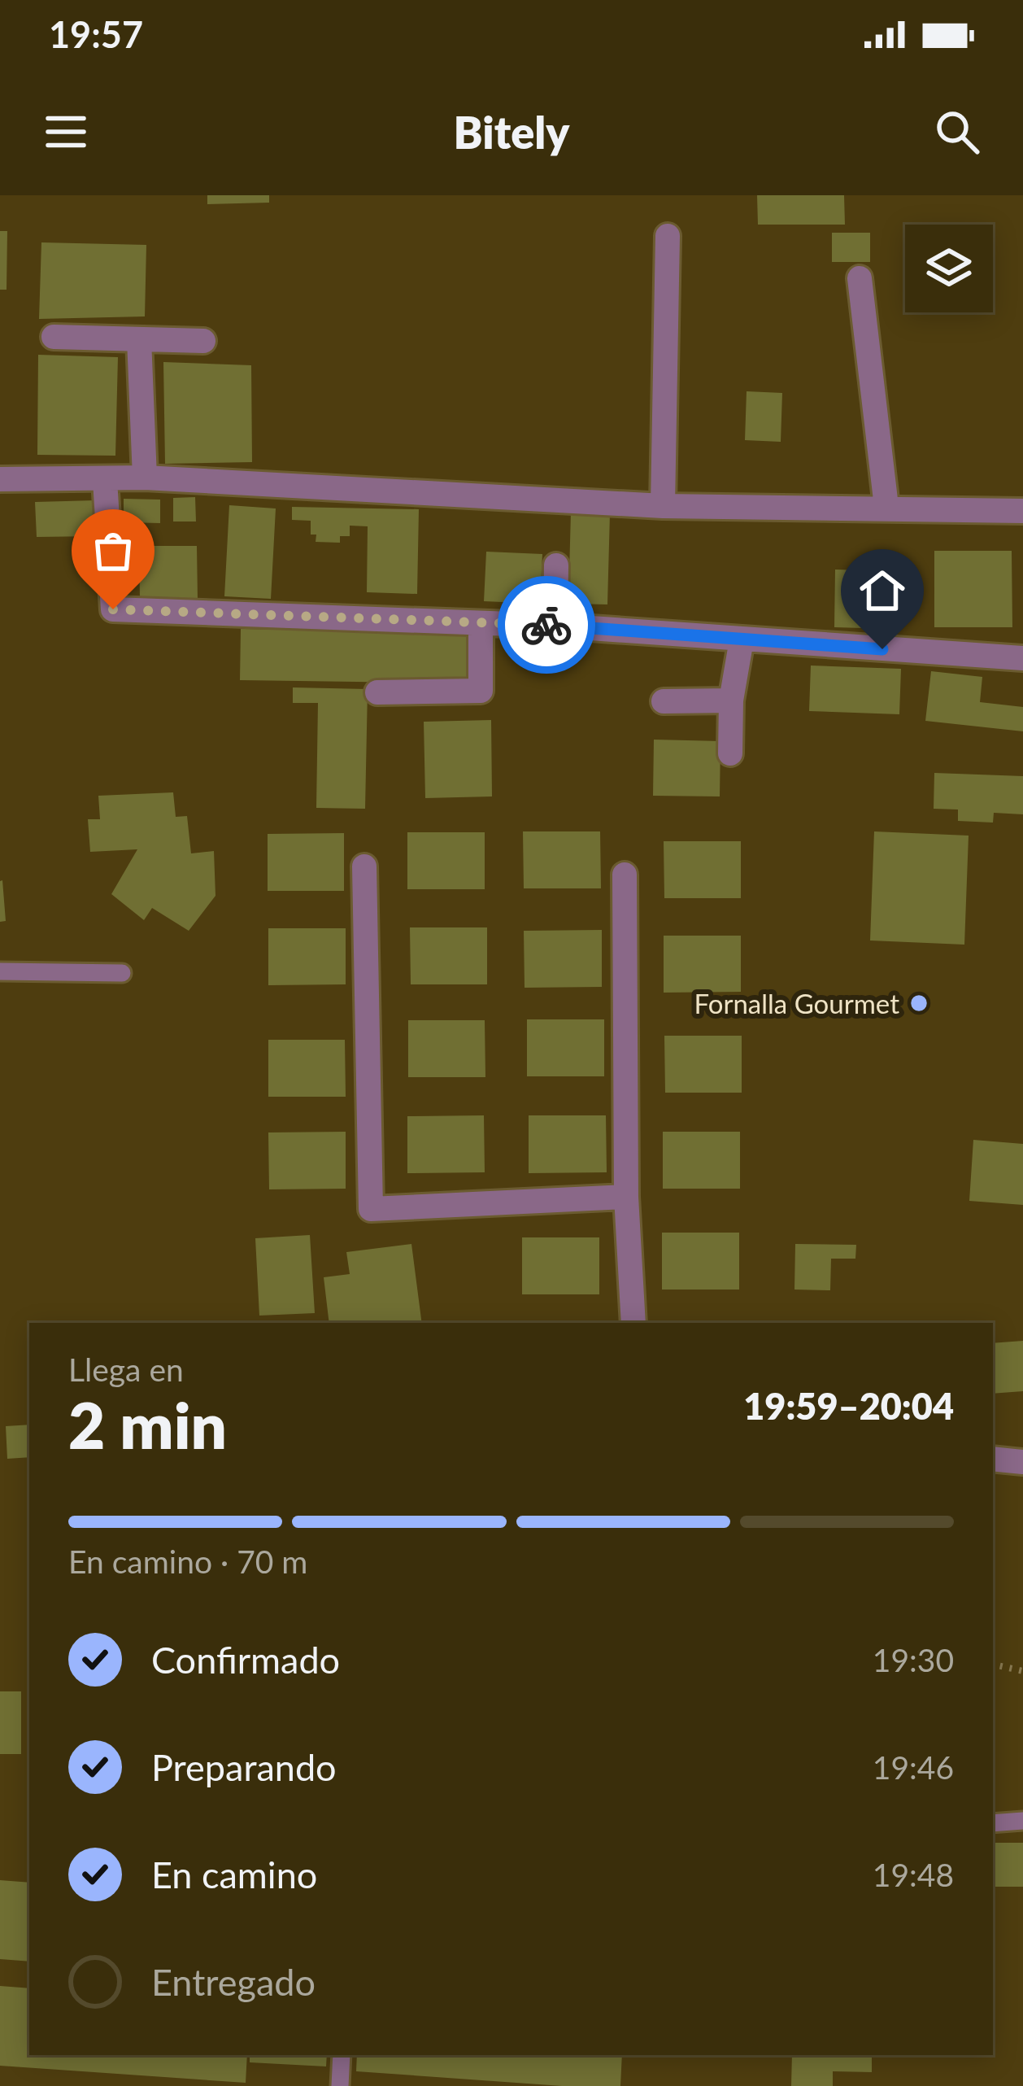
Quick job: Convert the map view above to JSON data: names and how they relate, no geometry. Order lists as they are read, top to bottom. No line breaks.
{"places":["Fornalla Gourmet"],"page":{"status":"19:57","header":"Bitely","heading":["2 min","Llega en","19:59–20:04"],"bar":"En camino · 70 m","list":[["Confirmado","19:30"],["Preparando","19:46"],["En camino","19:48"],"Entregado"]}}
